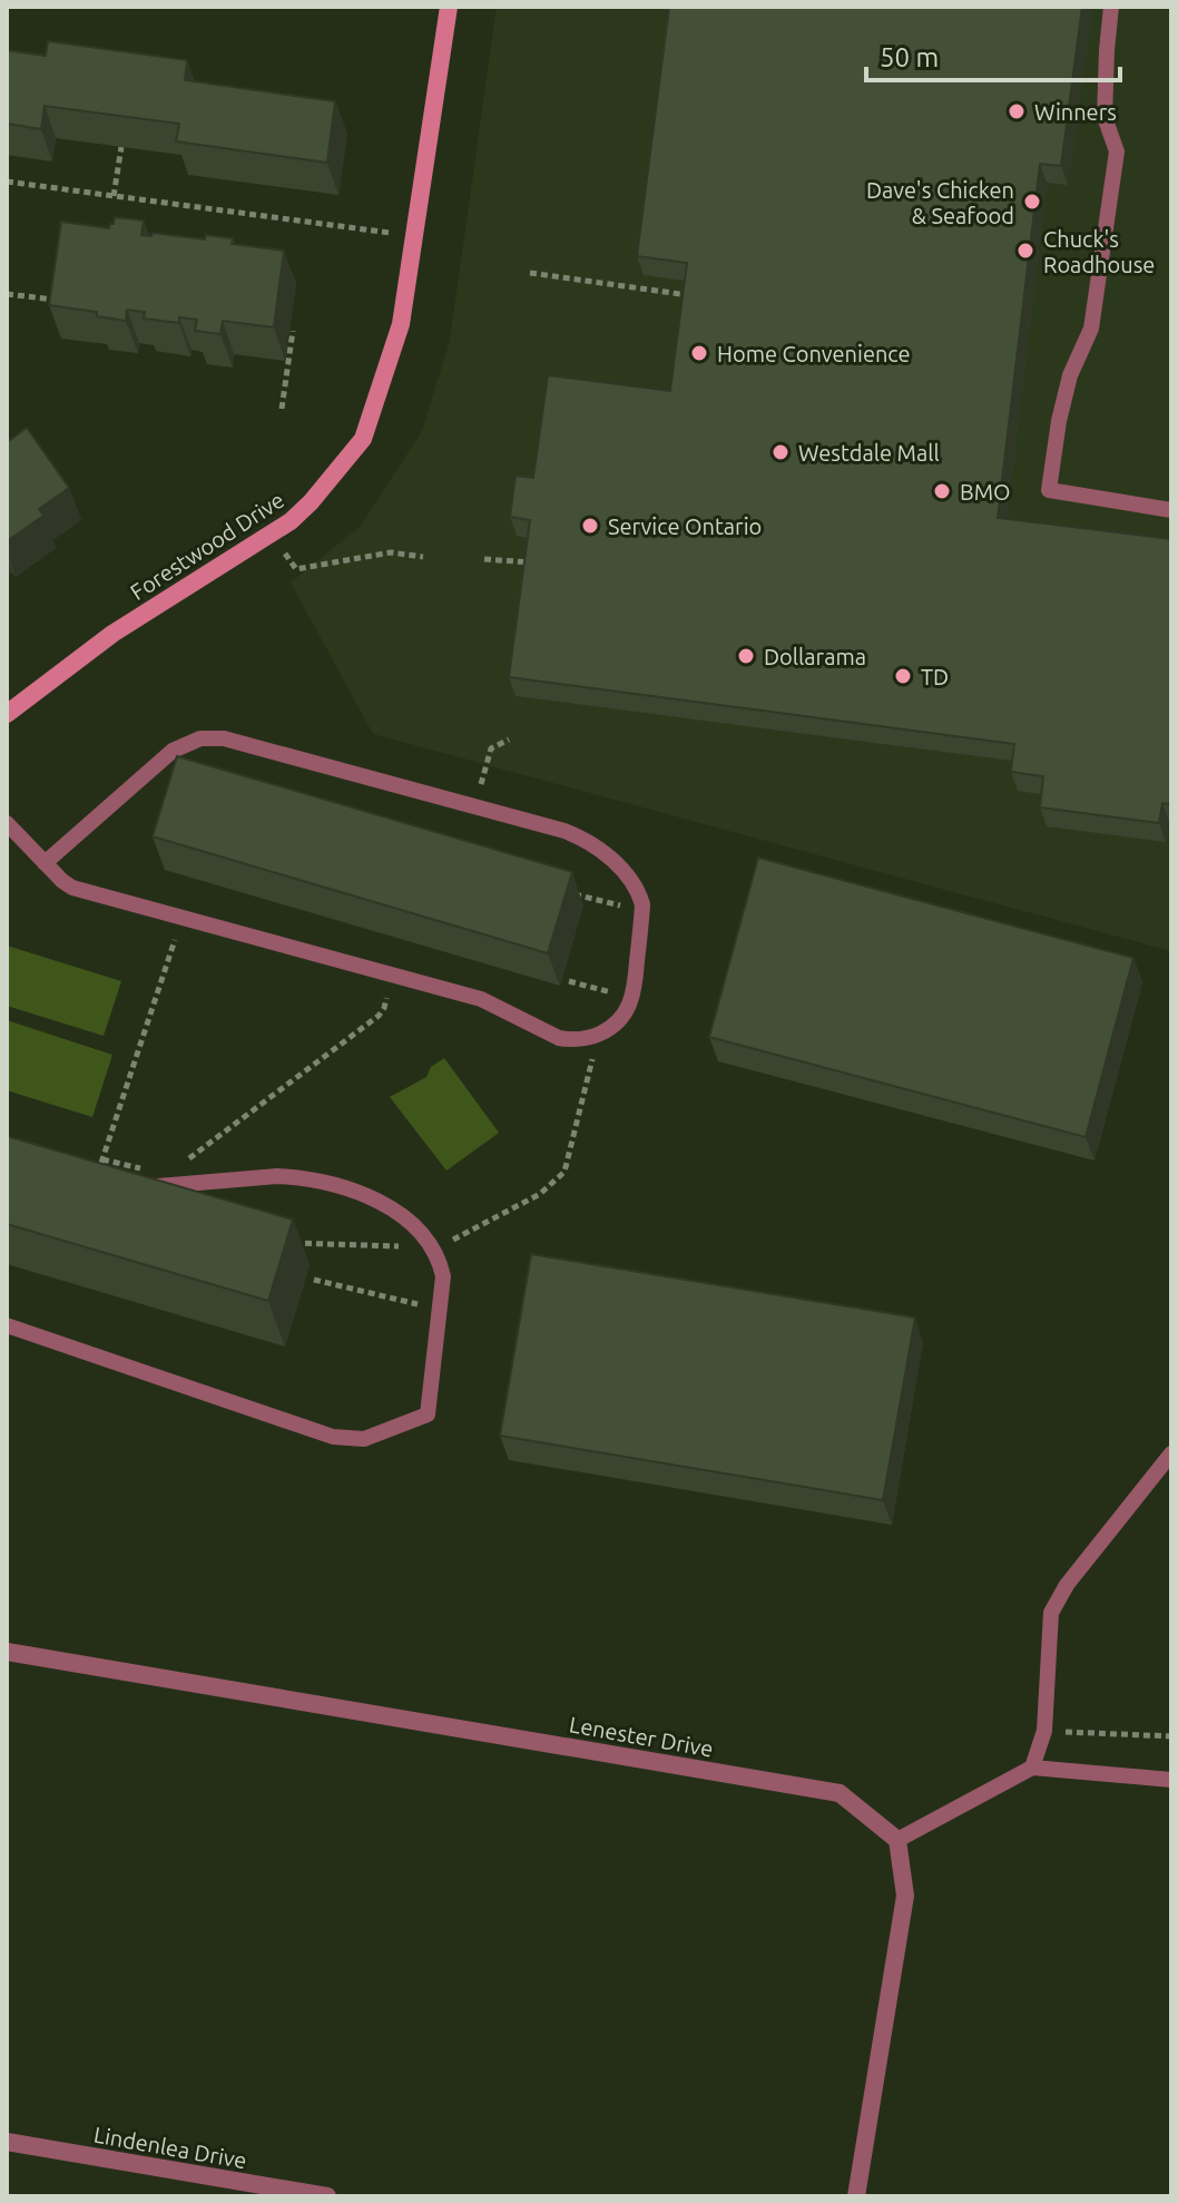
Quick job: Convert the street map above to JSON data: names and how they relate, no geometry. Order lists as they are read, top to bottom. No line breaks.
{"streets":{"street":["Forestwood Drive","Lenester Drive","Lindenlea Drive"]},"places":["Winners","Dave's Chicken & Seafood","Chuck's Roadhouse","Home Convenience","Westdale Mall","BMO","Service Ontario","Dollarama","TD"],"scale_bar":"50 m"}
